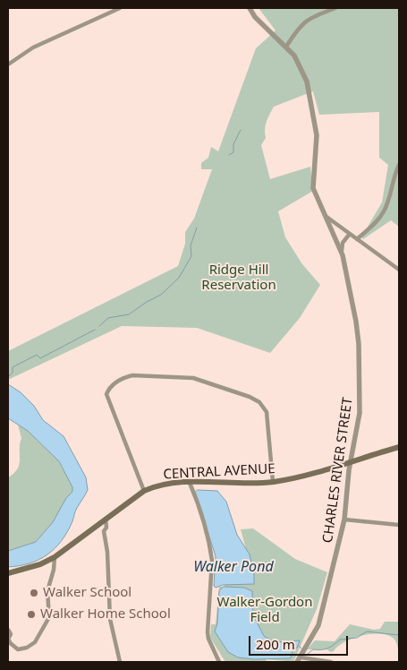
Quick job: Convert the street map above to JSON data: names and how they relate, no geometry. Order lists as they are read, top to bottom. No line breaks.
{"streets":{"main road":["CENTRAL AVENUE"],"street":["CHARLES RIVER STREET"]},"crossings":[["CHARLES RIVER STREET","CENTRAL AVENUE"]],"water":["Walker Pond"],"parks":["Ridge Hill Reservation","Walker-Gordon Field"],"places":["Walker School","Walker Home School"],"scale_bar":"200 m"}
